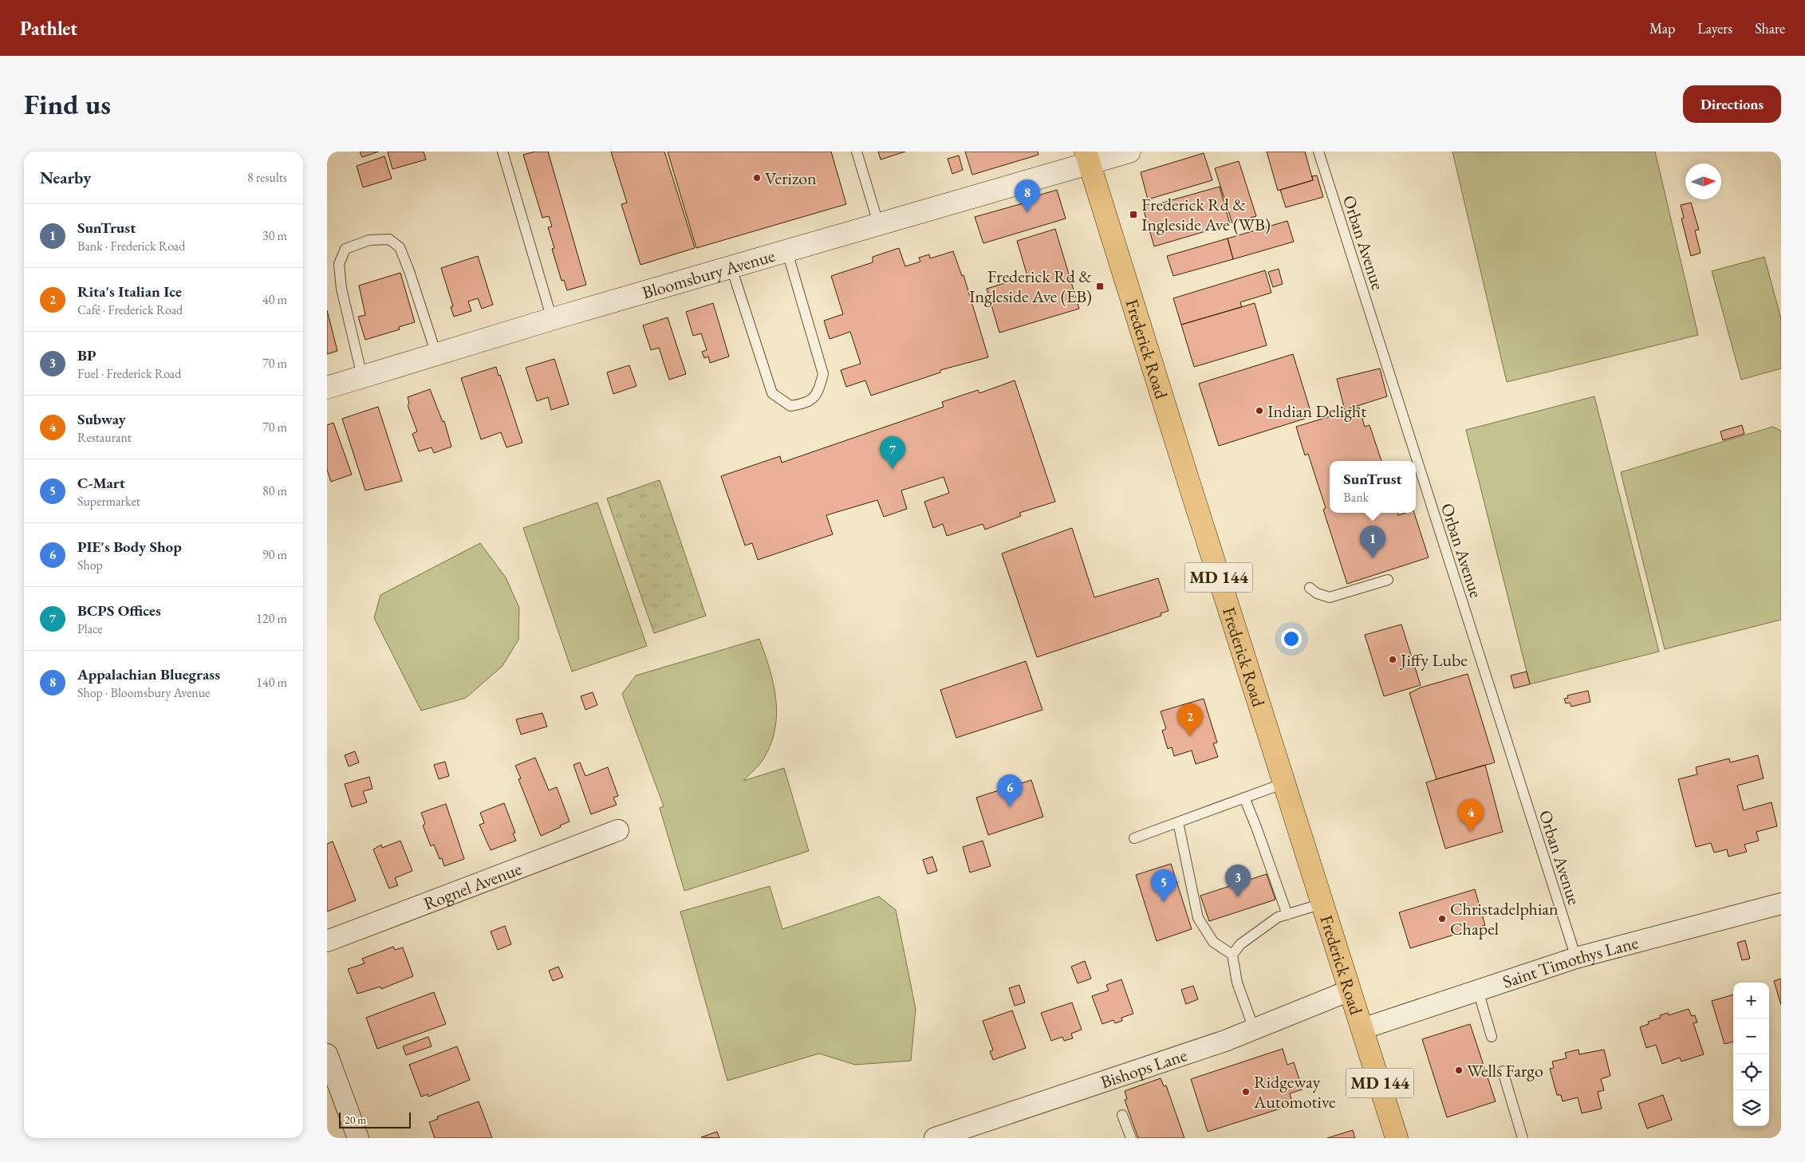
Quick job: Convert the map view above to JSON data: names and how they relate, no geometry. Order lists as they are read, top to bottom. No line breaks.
{"streets":{"main road":["Bloomsbury Avenue","Frederick Road","MD 144"],"street":["Rognel Avenue","Saint Timothys Lane","Bishops Lane"],"lane":["Orban Avenue"]},"crossings":[["Orban Avenue","Saint Timothys Lane"],["Bloomsbury Avenue","Frederick Road"],["Frederick Road","Saint Timothys Lane"],["Frederick Road","Bishops Lane"]],"places":{"other":["Verizon","Indian Delight","Jiffy Lube","Christadelphian Chapel","Wells Fargo","Ridgeway Automotive"],"transit":["Frederick Rd & Ingleside Ave (WB)","Frederick Rd & Ingleside Ave (EB)"]},"scale_bar":"20 m","north":"right","page":{"header":"Pathlet","nav":["Map","Layers","Share"],"buttons":"Directions","title":"Find us","heading":["Nearby","8 results"],"pins":["8","7","1","2","6","4","3","5"],"list":[{"mark":"1","name":"SunTrust","note":"Bank · Frederick Road","value":"30 m"},{"mark":"2","name":"Rita's Italian Ice","note":"Café · Frederick Road","value":"40 m"},{"mark":"3","name":"BP","note":"Fuel · Frederick Road","value":"70 m"},{"mark":"4","name":"Subway","note":"Restaurant","value":"70 m"},{"mark":"5","name":"C-Mart","note":"Supermarket","value":"80 m"},{"mark":"6","name":"PIE's Body Shop","note":"Shop","value":"90 m"},{"mark":"7","name":"BCPS Offices","note":"Place","value":"120 m"},{"mark":"8","name":"Appalachian Bluegrass","note":"Shop · Bloomsbury Avenue","value":"140 m"}],"popup":["SunTrust","Bank"],"map_buttons":["+","−"],"scale":"20 m"}}
